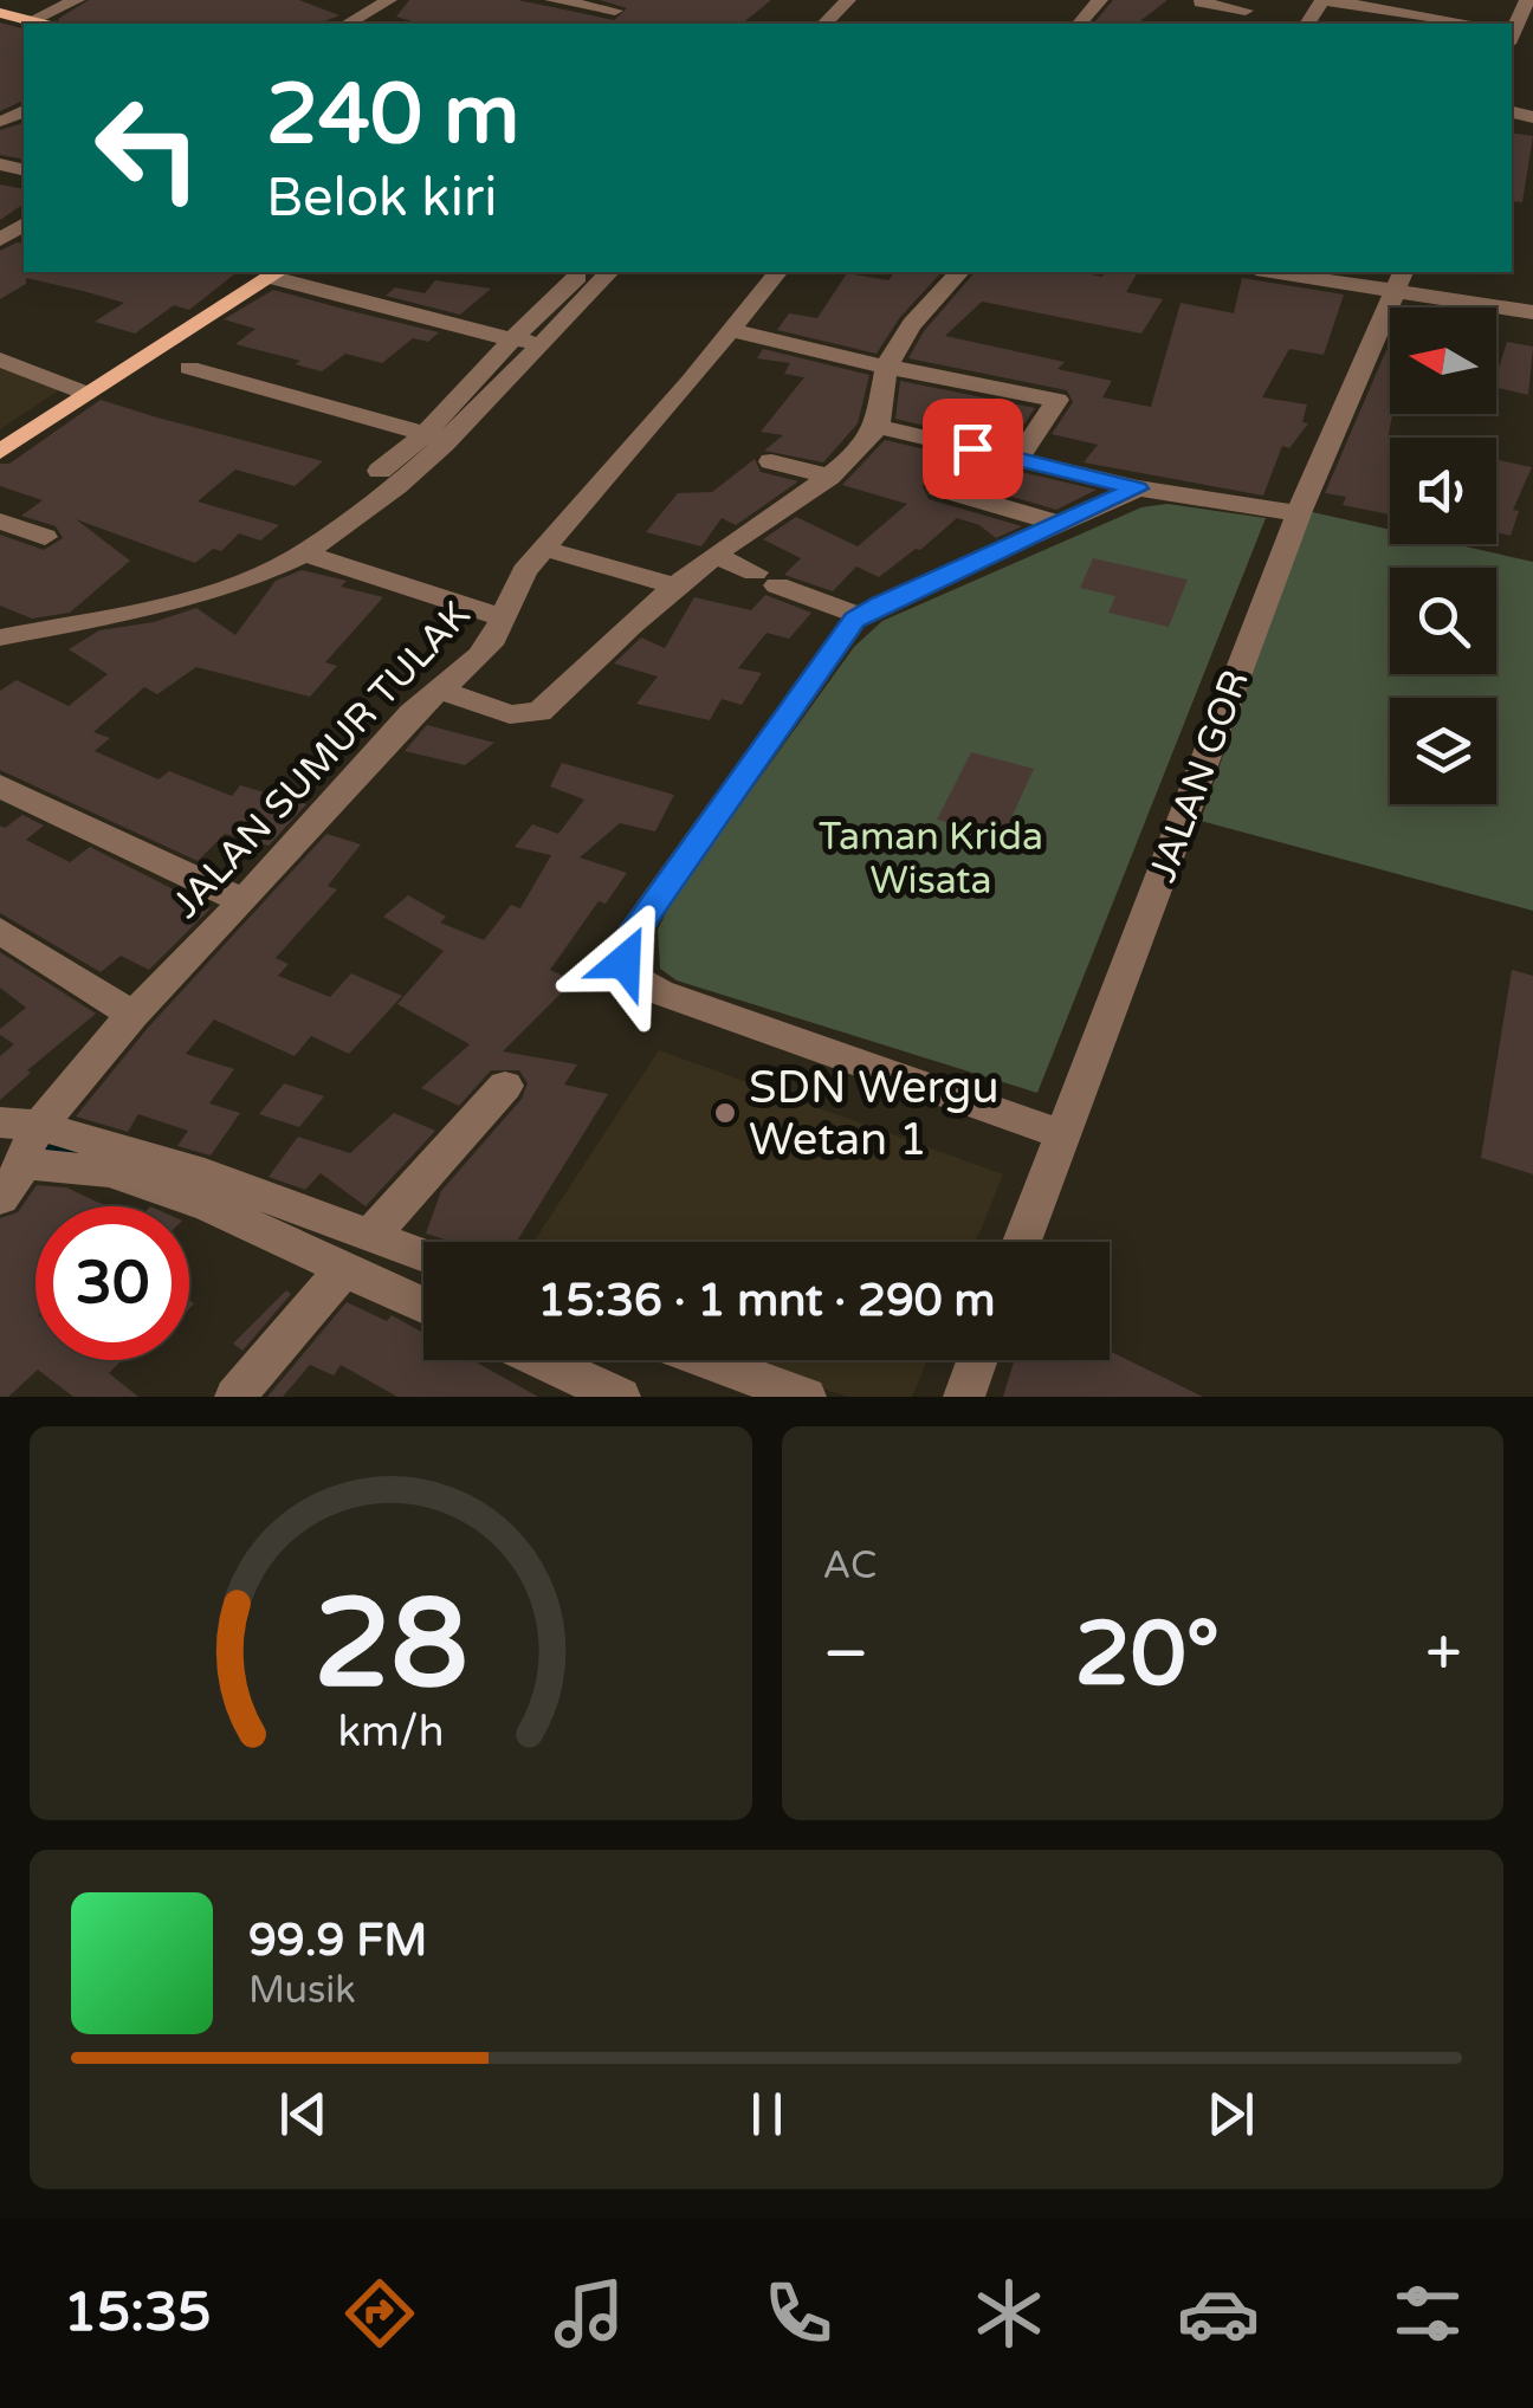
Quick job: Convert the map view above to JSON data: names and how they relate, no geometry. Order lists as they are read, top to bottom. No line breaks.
{"streets":{"street":["JALAN SUMUR TULAK","JALAN GOR"]},"parks":["Taman Krida Wisata"],"places":["SDN Wergu Wetan 1"],"north":"left","page":{"turn":["240 m","Belok kiri"],"limit":"30","trip":"15:36 · 1 mnt · 290 m","tile":"AC","heat":["−","20°","+"],"song":["99.9 FM","Musik"],"tabs":"15:35","gauge":["28","km/h"]}}
